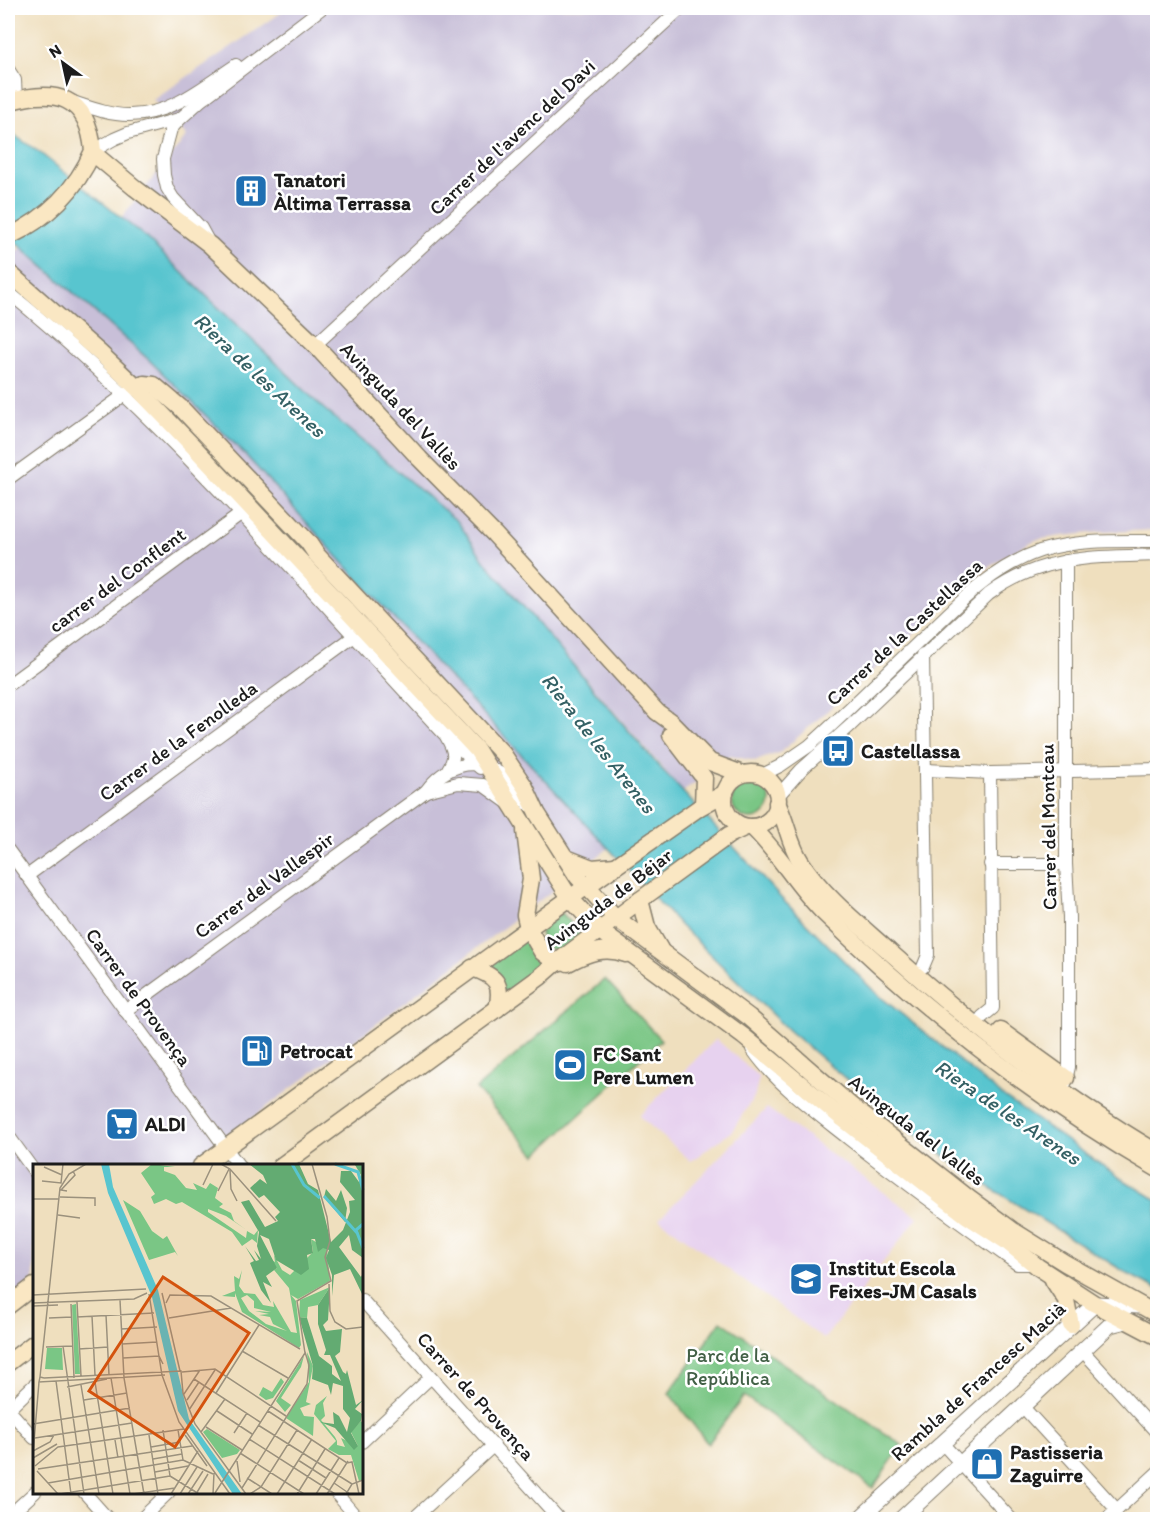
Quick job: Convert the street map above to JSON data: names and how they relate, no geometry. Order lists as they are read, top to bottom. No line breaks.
{"streets":{"main road":["Avinguda del Vallès","Avinguda de Béjar"],"street":["Carrer de l'avenc del Davi","carrer del Conflent","Carrer de la Castellassa","Carrer de la Fenolleda","Carrer del Montcau","Carrer del Vallespir","Carrer de Provença","Rambla de Francesc Macià"]},"crossings":[["Carrer de l'avenc del Davi","Avinguda del Vallès"],["Avinguda del Vallès","carrer del Conflent"],["Avinguda del Vallès","Carrer de la Castellassa"],["Avinguda del Vallès","Carrer de la Fenolleda"],["Avinguda del Vallès","Avinguda de Béjar"],["Avinguda del Vallès","Rambla de Francesc Macià"],["Carrer de la Castellassa","Carrer del Montcau"],["Carrer de la Castellassa","Avinguda de Béjar"],["Carrer de la Fenolleda","Carrer de Provença"],["Carrer del Vallespir","Carrer de Provença"]],"water":["Riera de les Arenes"],"parks":["Parc de la República"],"places":{"building":["Tanatori Àltima Terrassa"],"bus stop":["Castellassa"],"fuel station":["Petrocat"],"sports":["FC Sant Pere Lumen"],"supermarket":["ALDI"],"school or university":["Institut Escola Feixes-JM Casals"],"shop":["Pastisseria Zaguirre"]},"north":"top left"}
